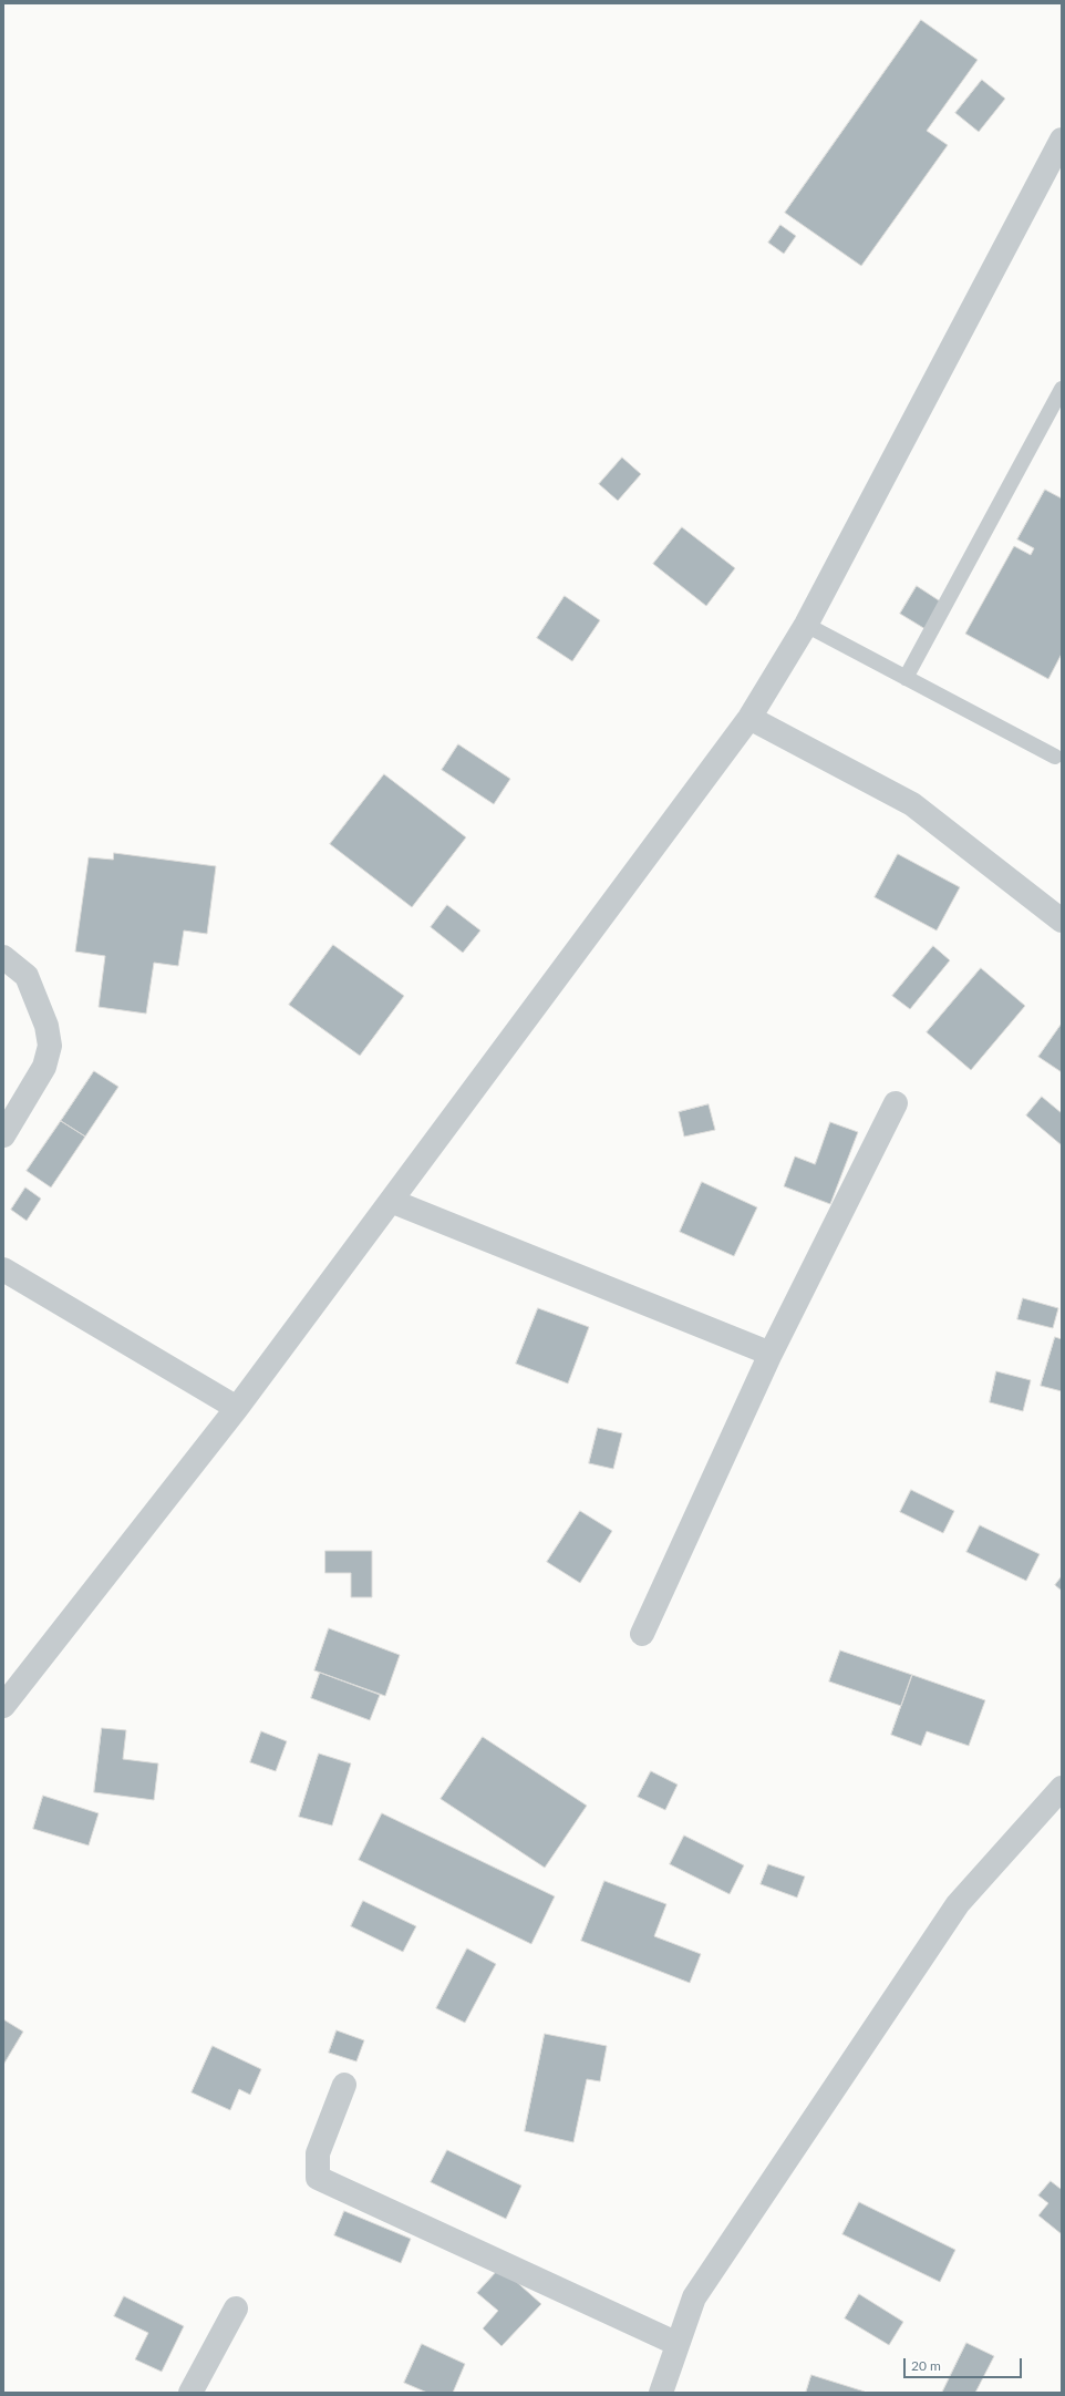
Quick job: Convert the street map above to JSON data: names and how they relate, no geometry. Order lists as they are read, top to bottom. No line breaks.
{"scale_bar":"20 m"}
